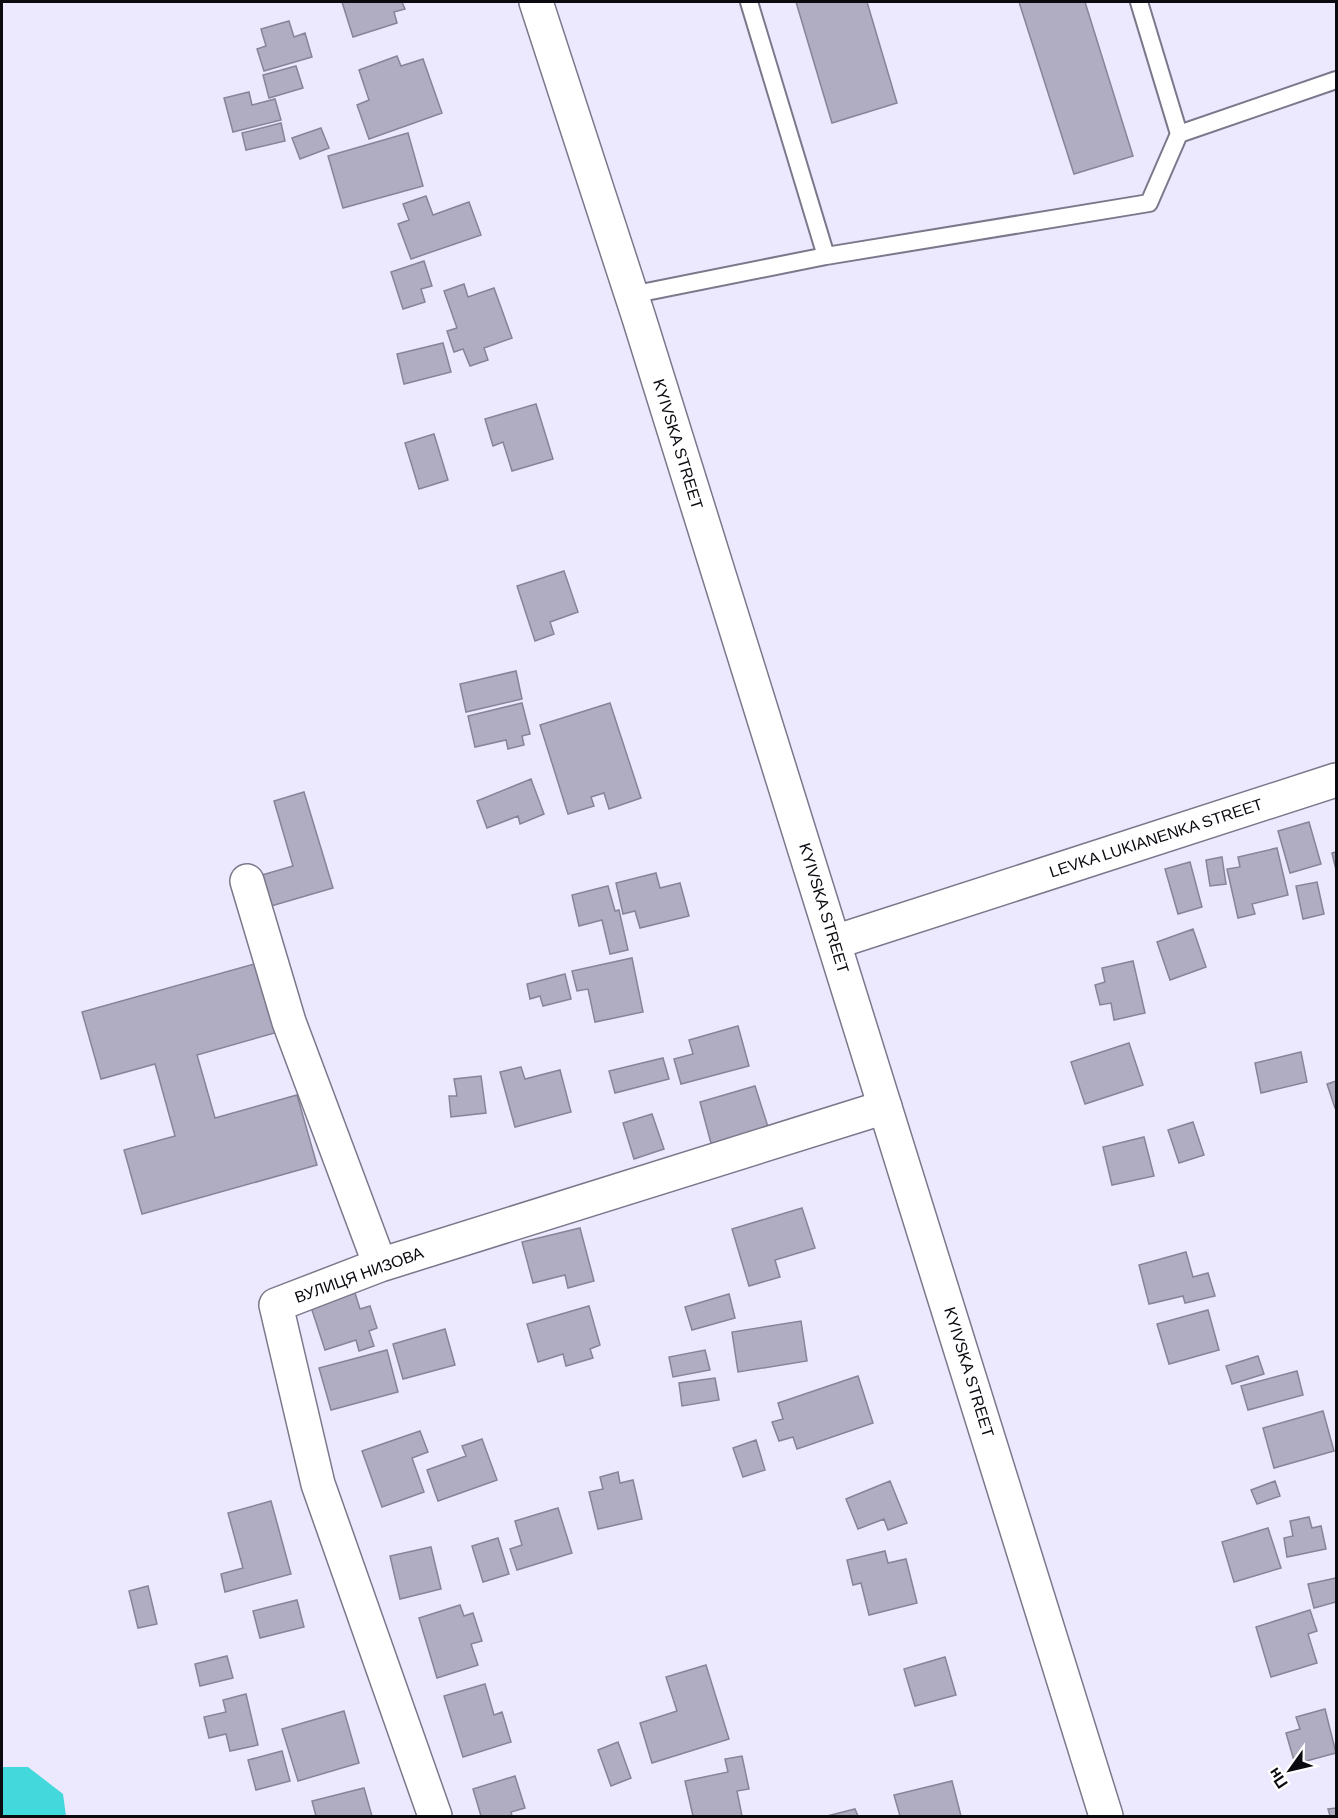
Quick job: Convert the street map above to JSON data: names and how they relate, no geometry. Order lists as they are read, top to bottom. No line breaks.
{"streets":{"street":["KYIVSKA STREET","LEVKA LUKIANENKA STREET","ВУЛИЦЯ НИЗОВА"]},"crossings":[["KYIVSKA STREET","LEVKA LUKIANENKA STREET"],["KYIVSKA STREET","ВУЛИЦЯ НИЗОВА"]],"north":"bottom left"}
